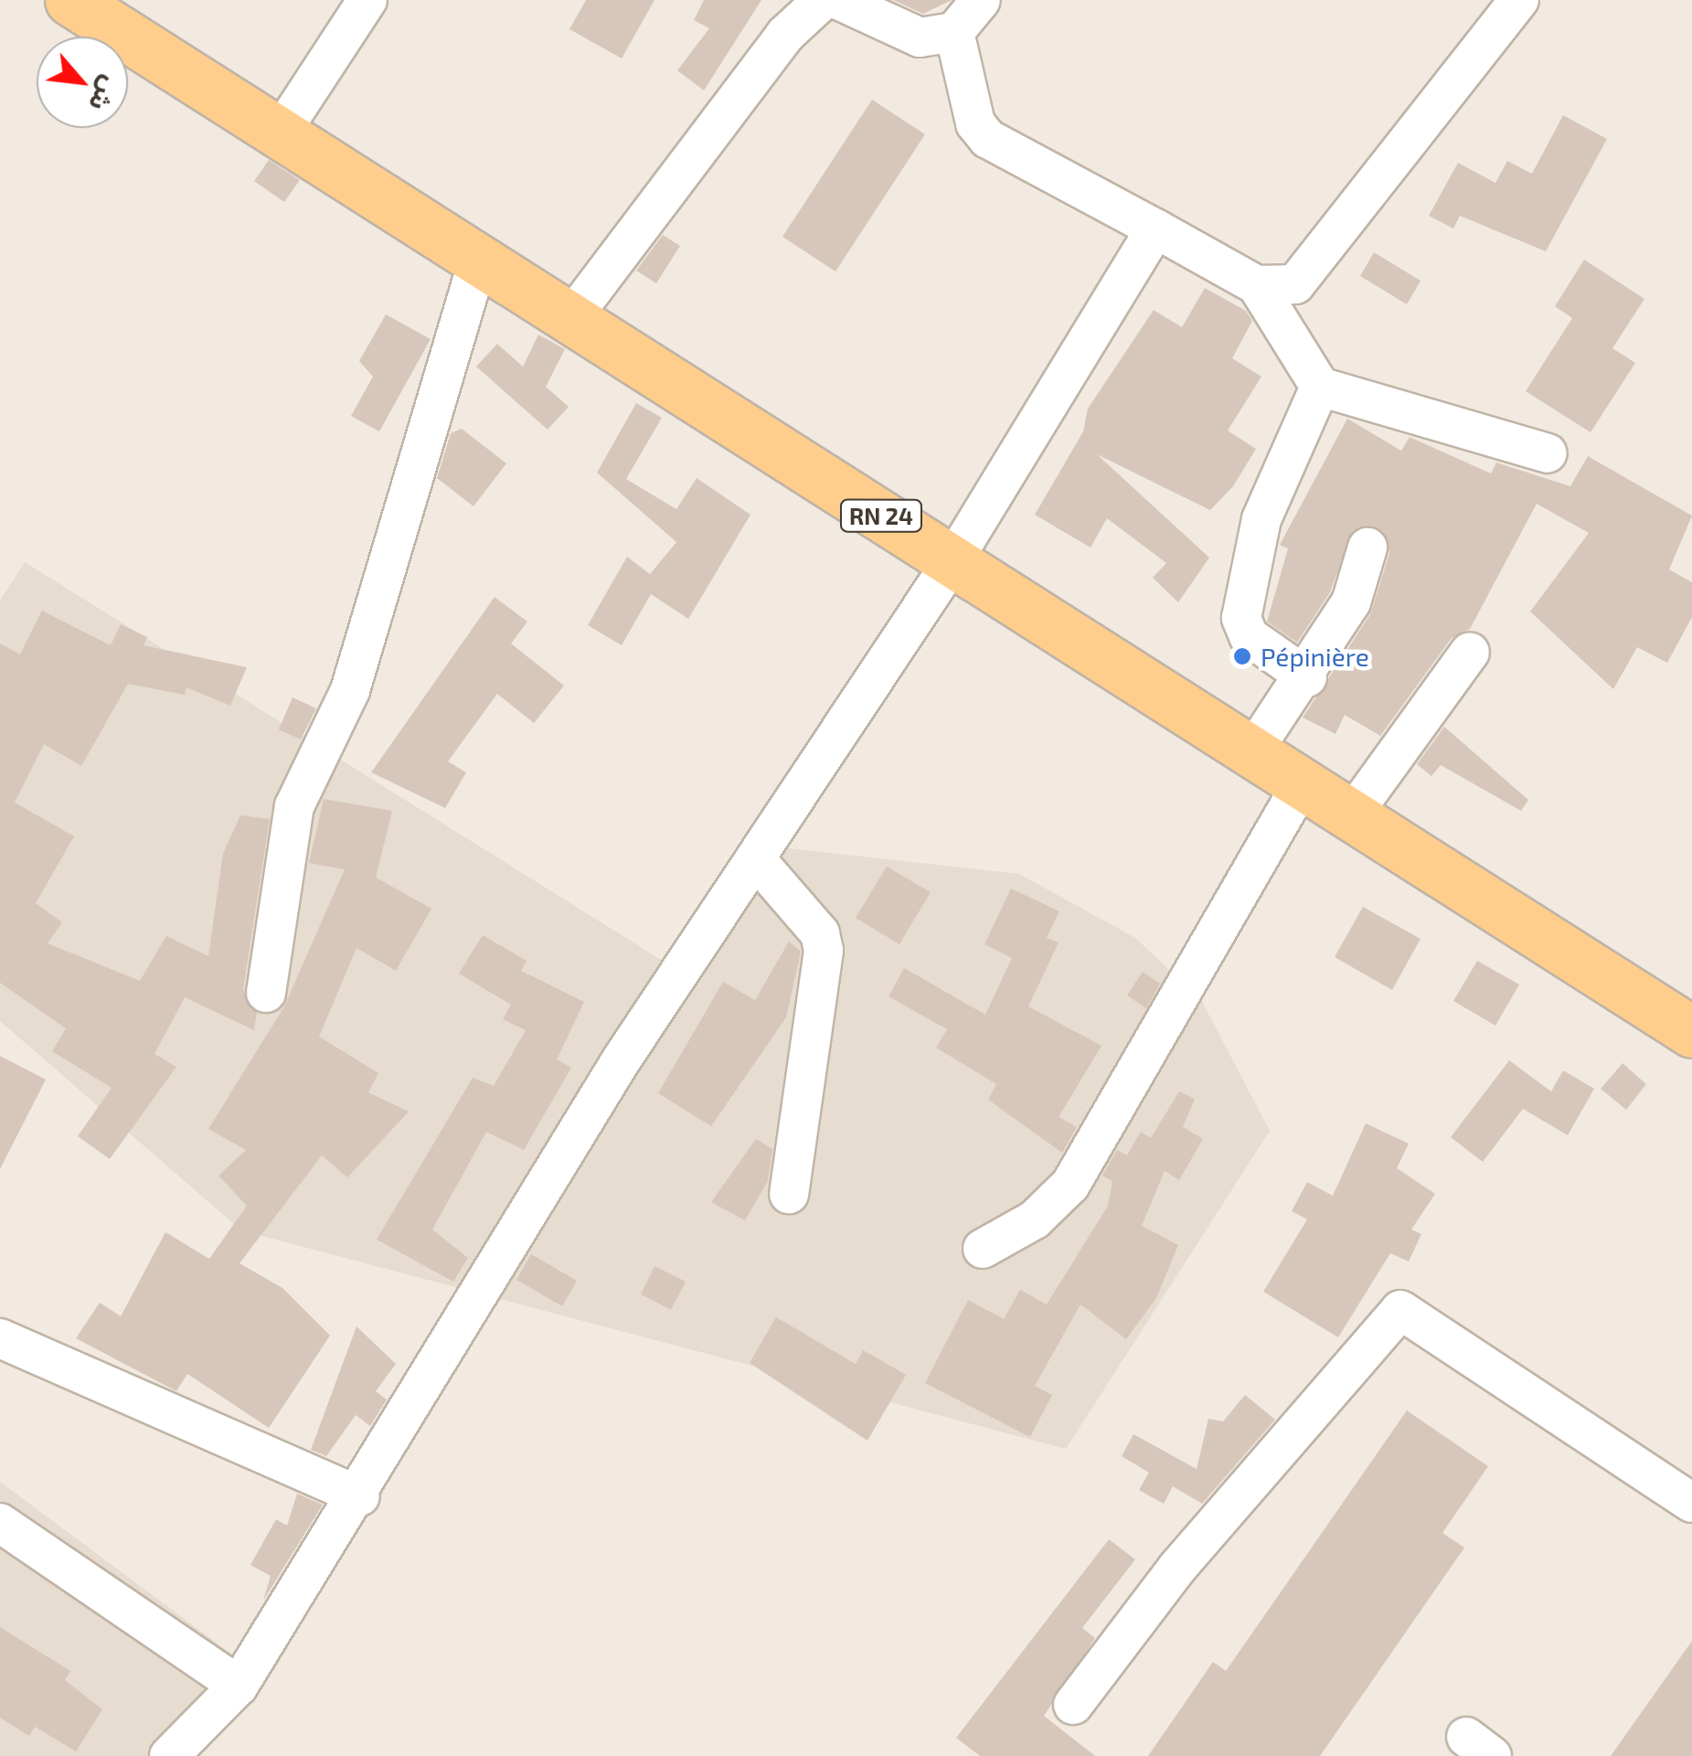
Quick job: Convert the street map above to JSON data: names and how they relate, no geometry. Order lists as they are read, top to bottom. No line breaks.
{"streets":{"main road":["RN 24"]},"places":["Pépinière"],"north":"bottom right"}
